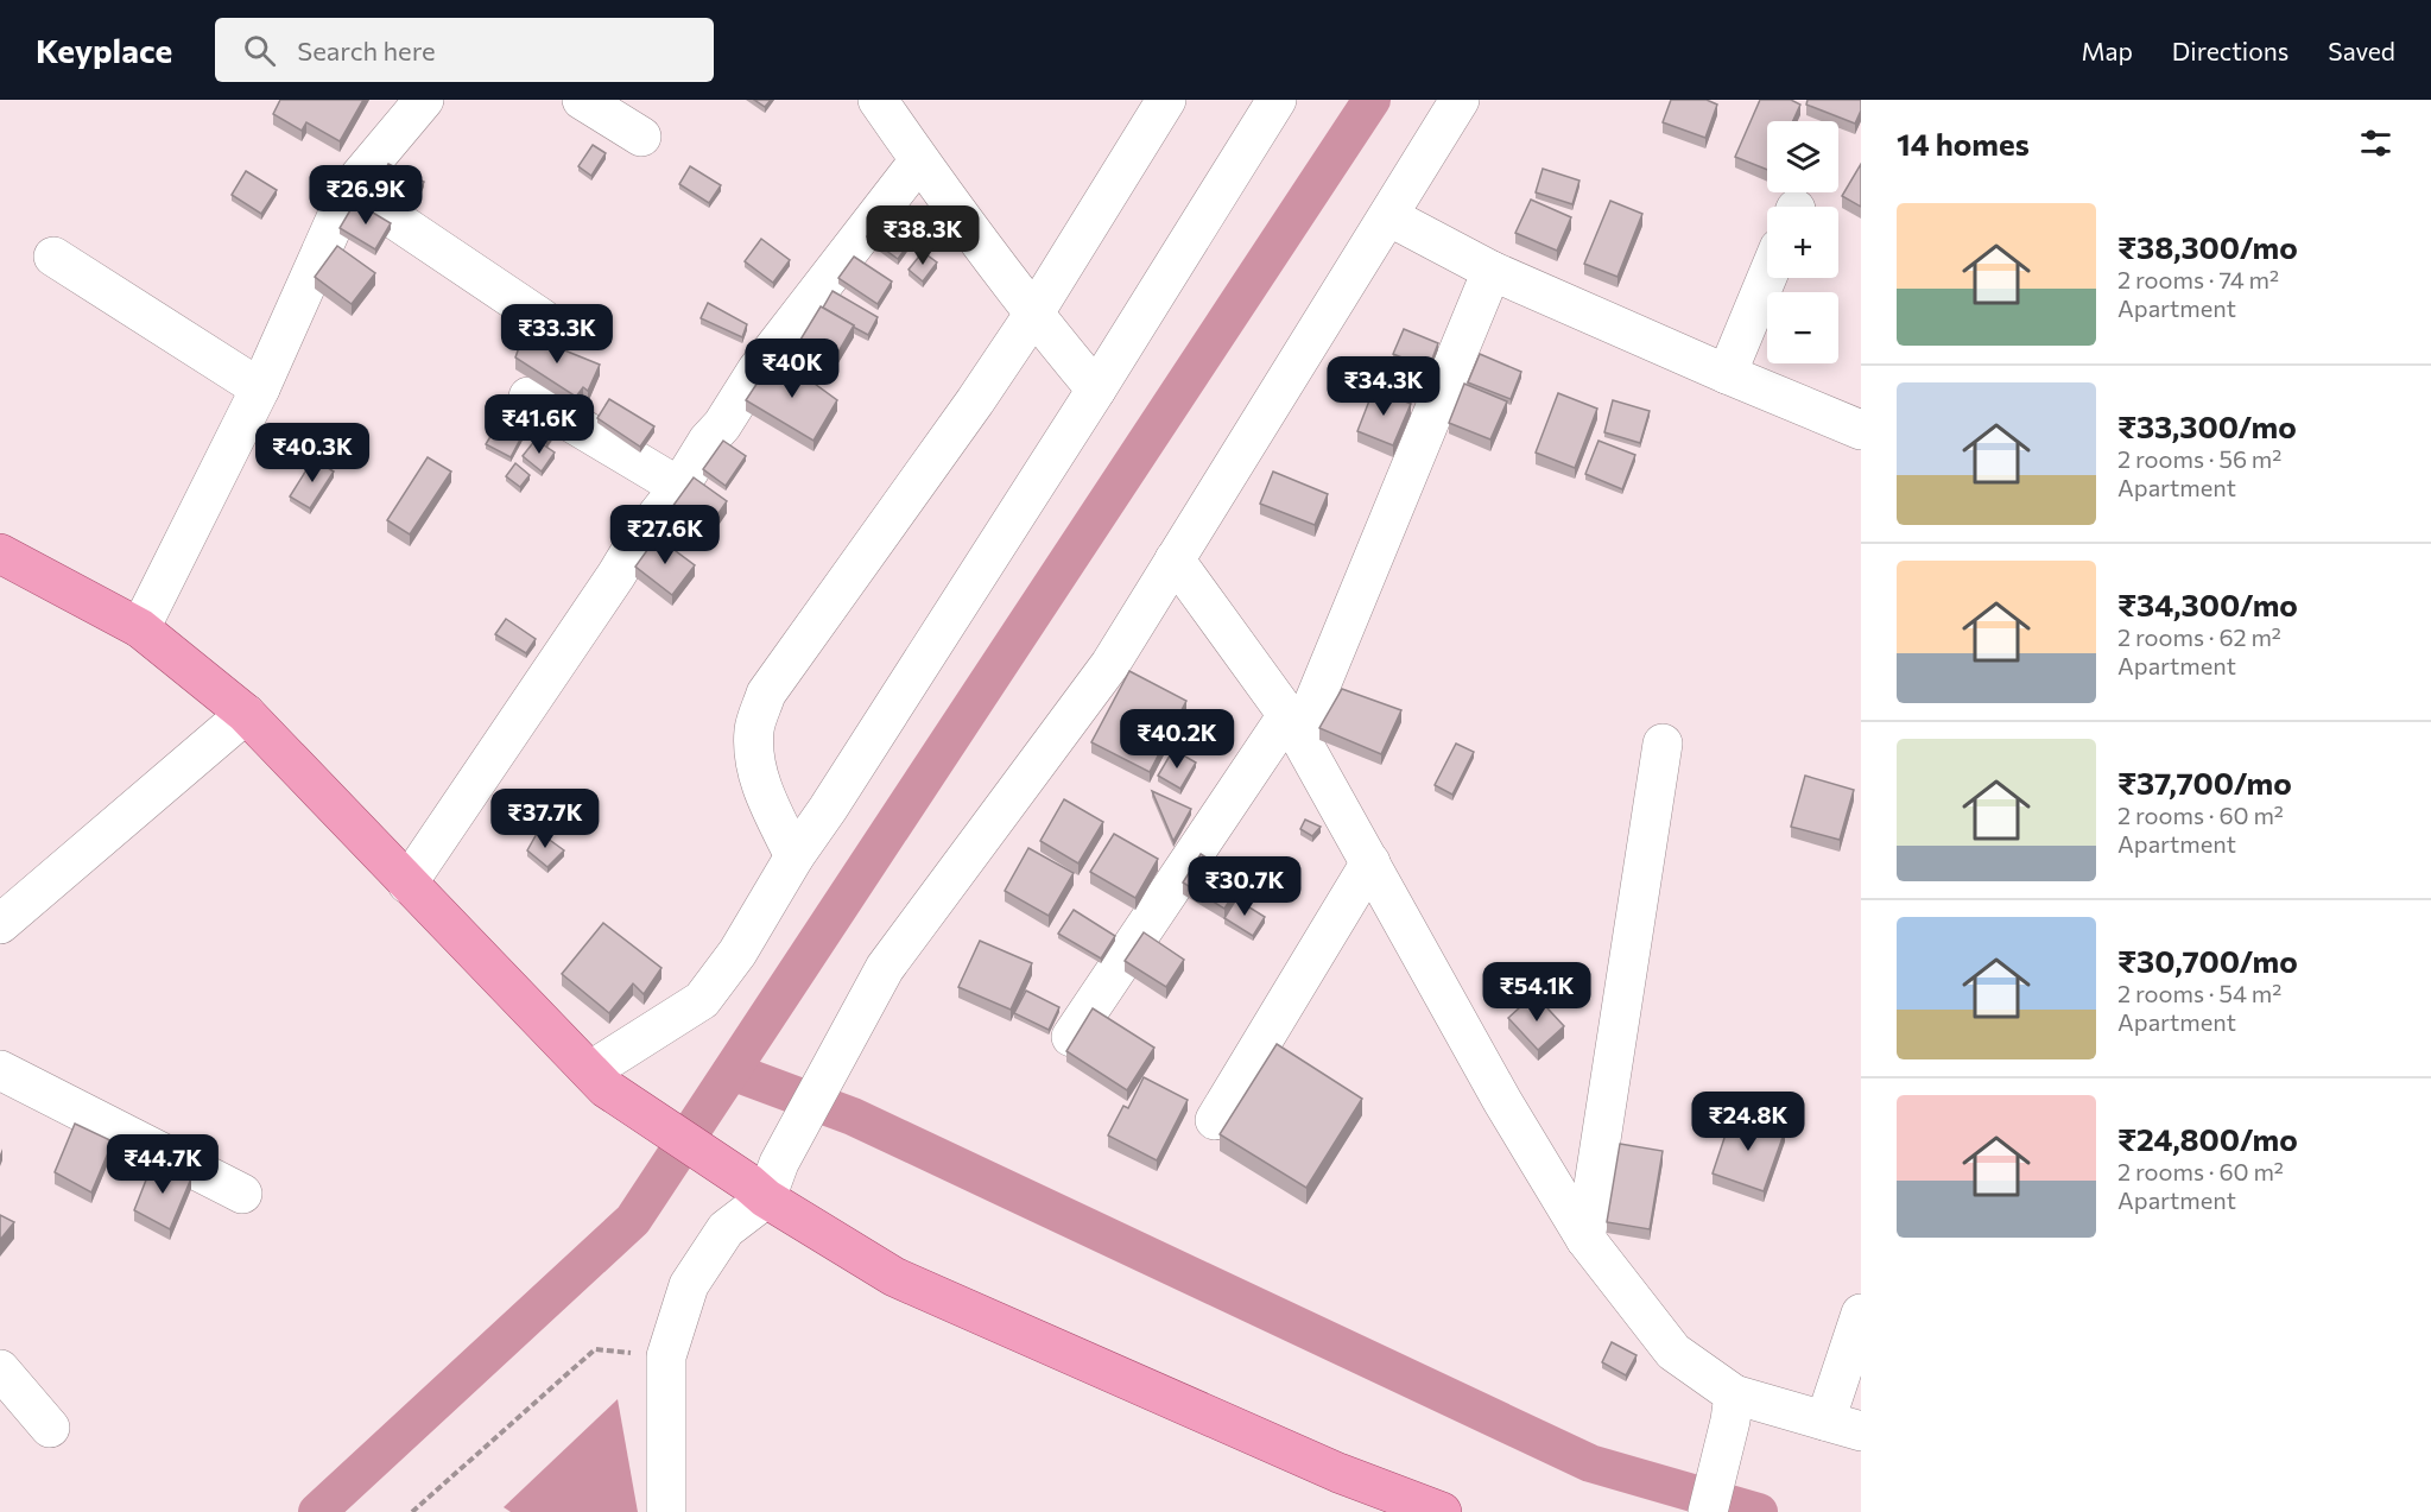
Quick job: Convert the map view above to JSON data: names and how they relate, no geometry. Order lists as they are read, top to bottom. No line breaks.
{"page":{"header":"Keyplace","search":"Search here","nav":["Map","Directions","Saved"],"heading":"14 homes","map_buttons":["+","−"],"price":["₹26.9K","₹38.3K","₹33.3K","₹40K","₹34.3K","₹41.6K","₹40.3K","₹27.6K","₹40.2K","₹37.7K","₹30.7K","₹54.1K","₹24.8K","₹44.7K"],"list":[{"name":"₹38,300/mo","note":"2 rooms · 74 m² · Apartment"},{"name":"₹33,300/mo","note":"2 rooms · 56 m² · Apartment"},{"name":"₹34,300/mo","note":"2 rooms · 62 m² · Apartment"},{"name":"₹37,700/mo","note":"2 rooms · 60 m² · Apartment"},{"name":"₹30,700/mo","note":"2 rooms · 54 m² · Apartment"},{"name":"₹24,800/mo","note":"2 rooms · 60 m² · Apartment"}]}}
